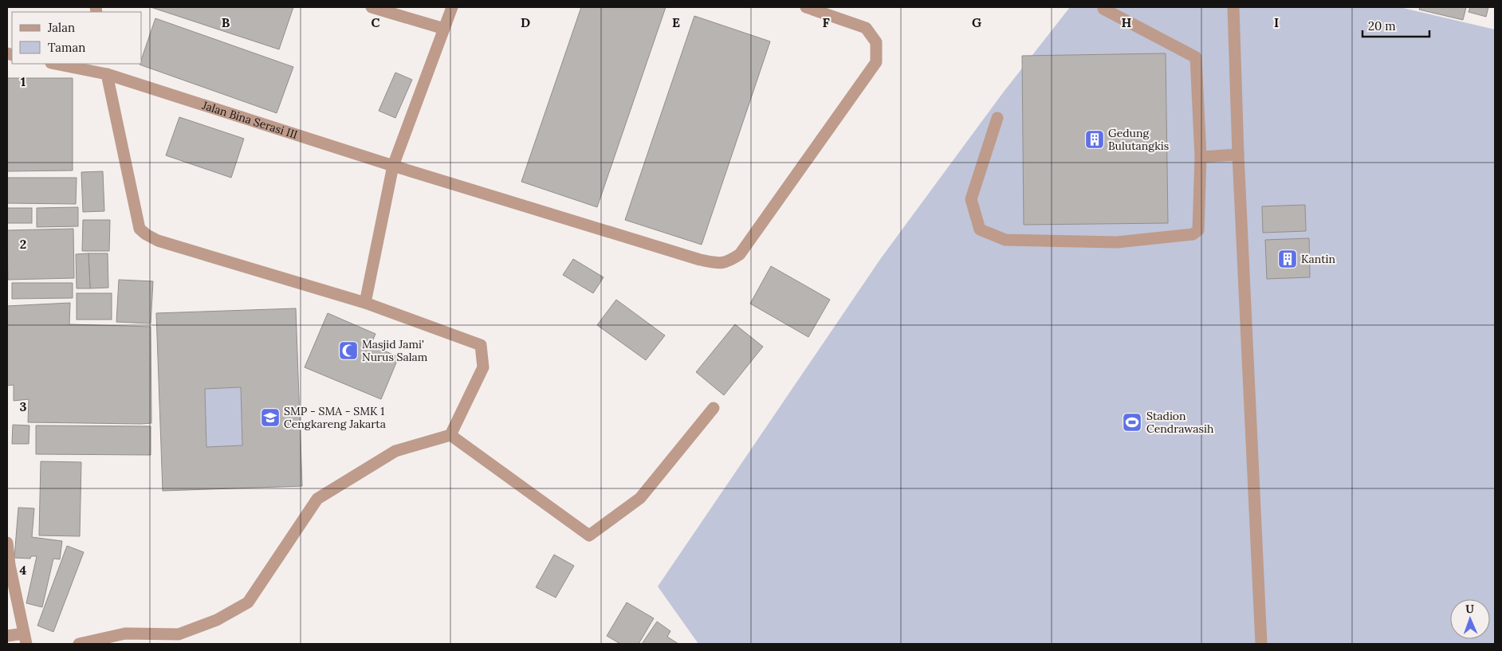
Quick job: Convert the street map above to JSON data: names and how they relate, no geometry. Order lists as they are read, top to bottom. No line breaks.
{"streets":{"street":["Jalan Bina Serasi III"]},"places":{"building":["Gedung Bulutangkis","Kantin"],"mosque":["Masjid Jami' Nurus Salam"],"school or university":["SMP - SMA - SMK 1 Cengkareng Jakarta"],"sports":["Stadion Cendrawasih"]},"legend":["Jalan","Taman"],"scale_bar":"20 m","north":"top","grid":{"columns":["B","C","D","E","F","G","H","I"],"rows":["1","2","3","4"]}}
